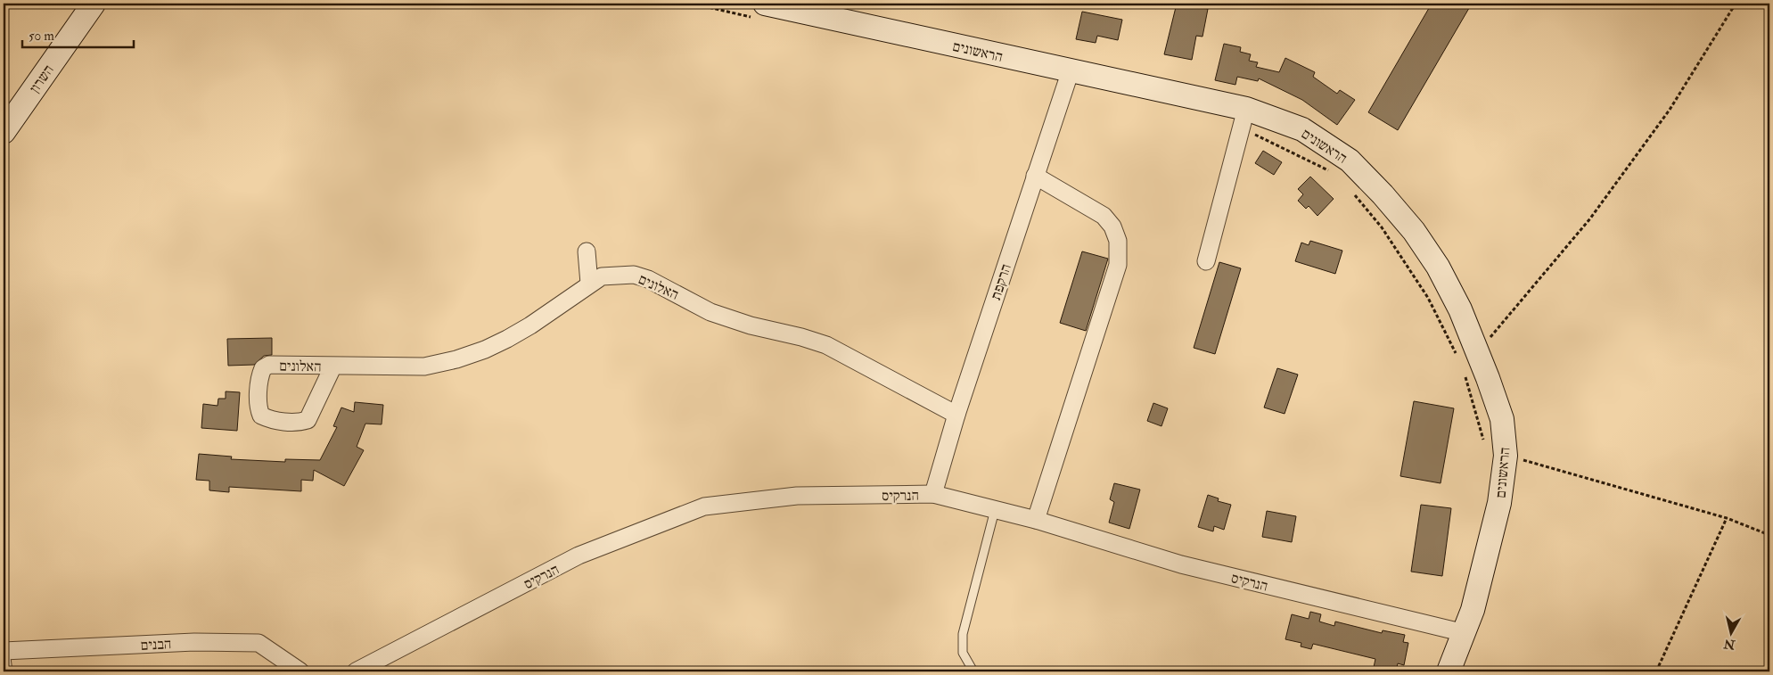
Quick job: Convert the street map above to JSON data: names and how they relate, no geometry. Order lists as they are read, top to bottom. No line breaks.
{"streets":{"street":["הראשונים","השרון","הרקפת","האלונים","הנרקיס","הבנים"]},"crossings":[["הראשונים","הרקפת"],["הראשונים","הנרקיס"],["הרקפת","האלונים"],["הרקפת","הנרקיס"]],"scale_bar":"50 m","north":"bottom"}
